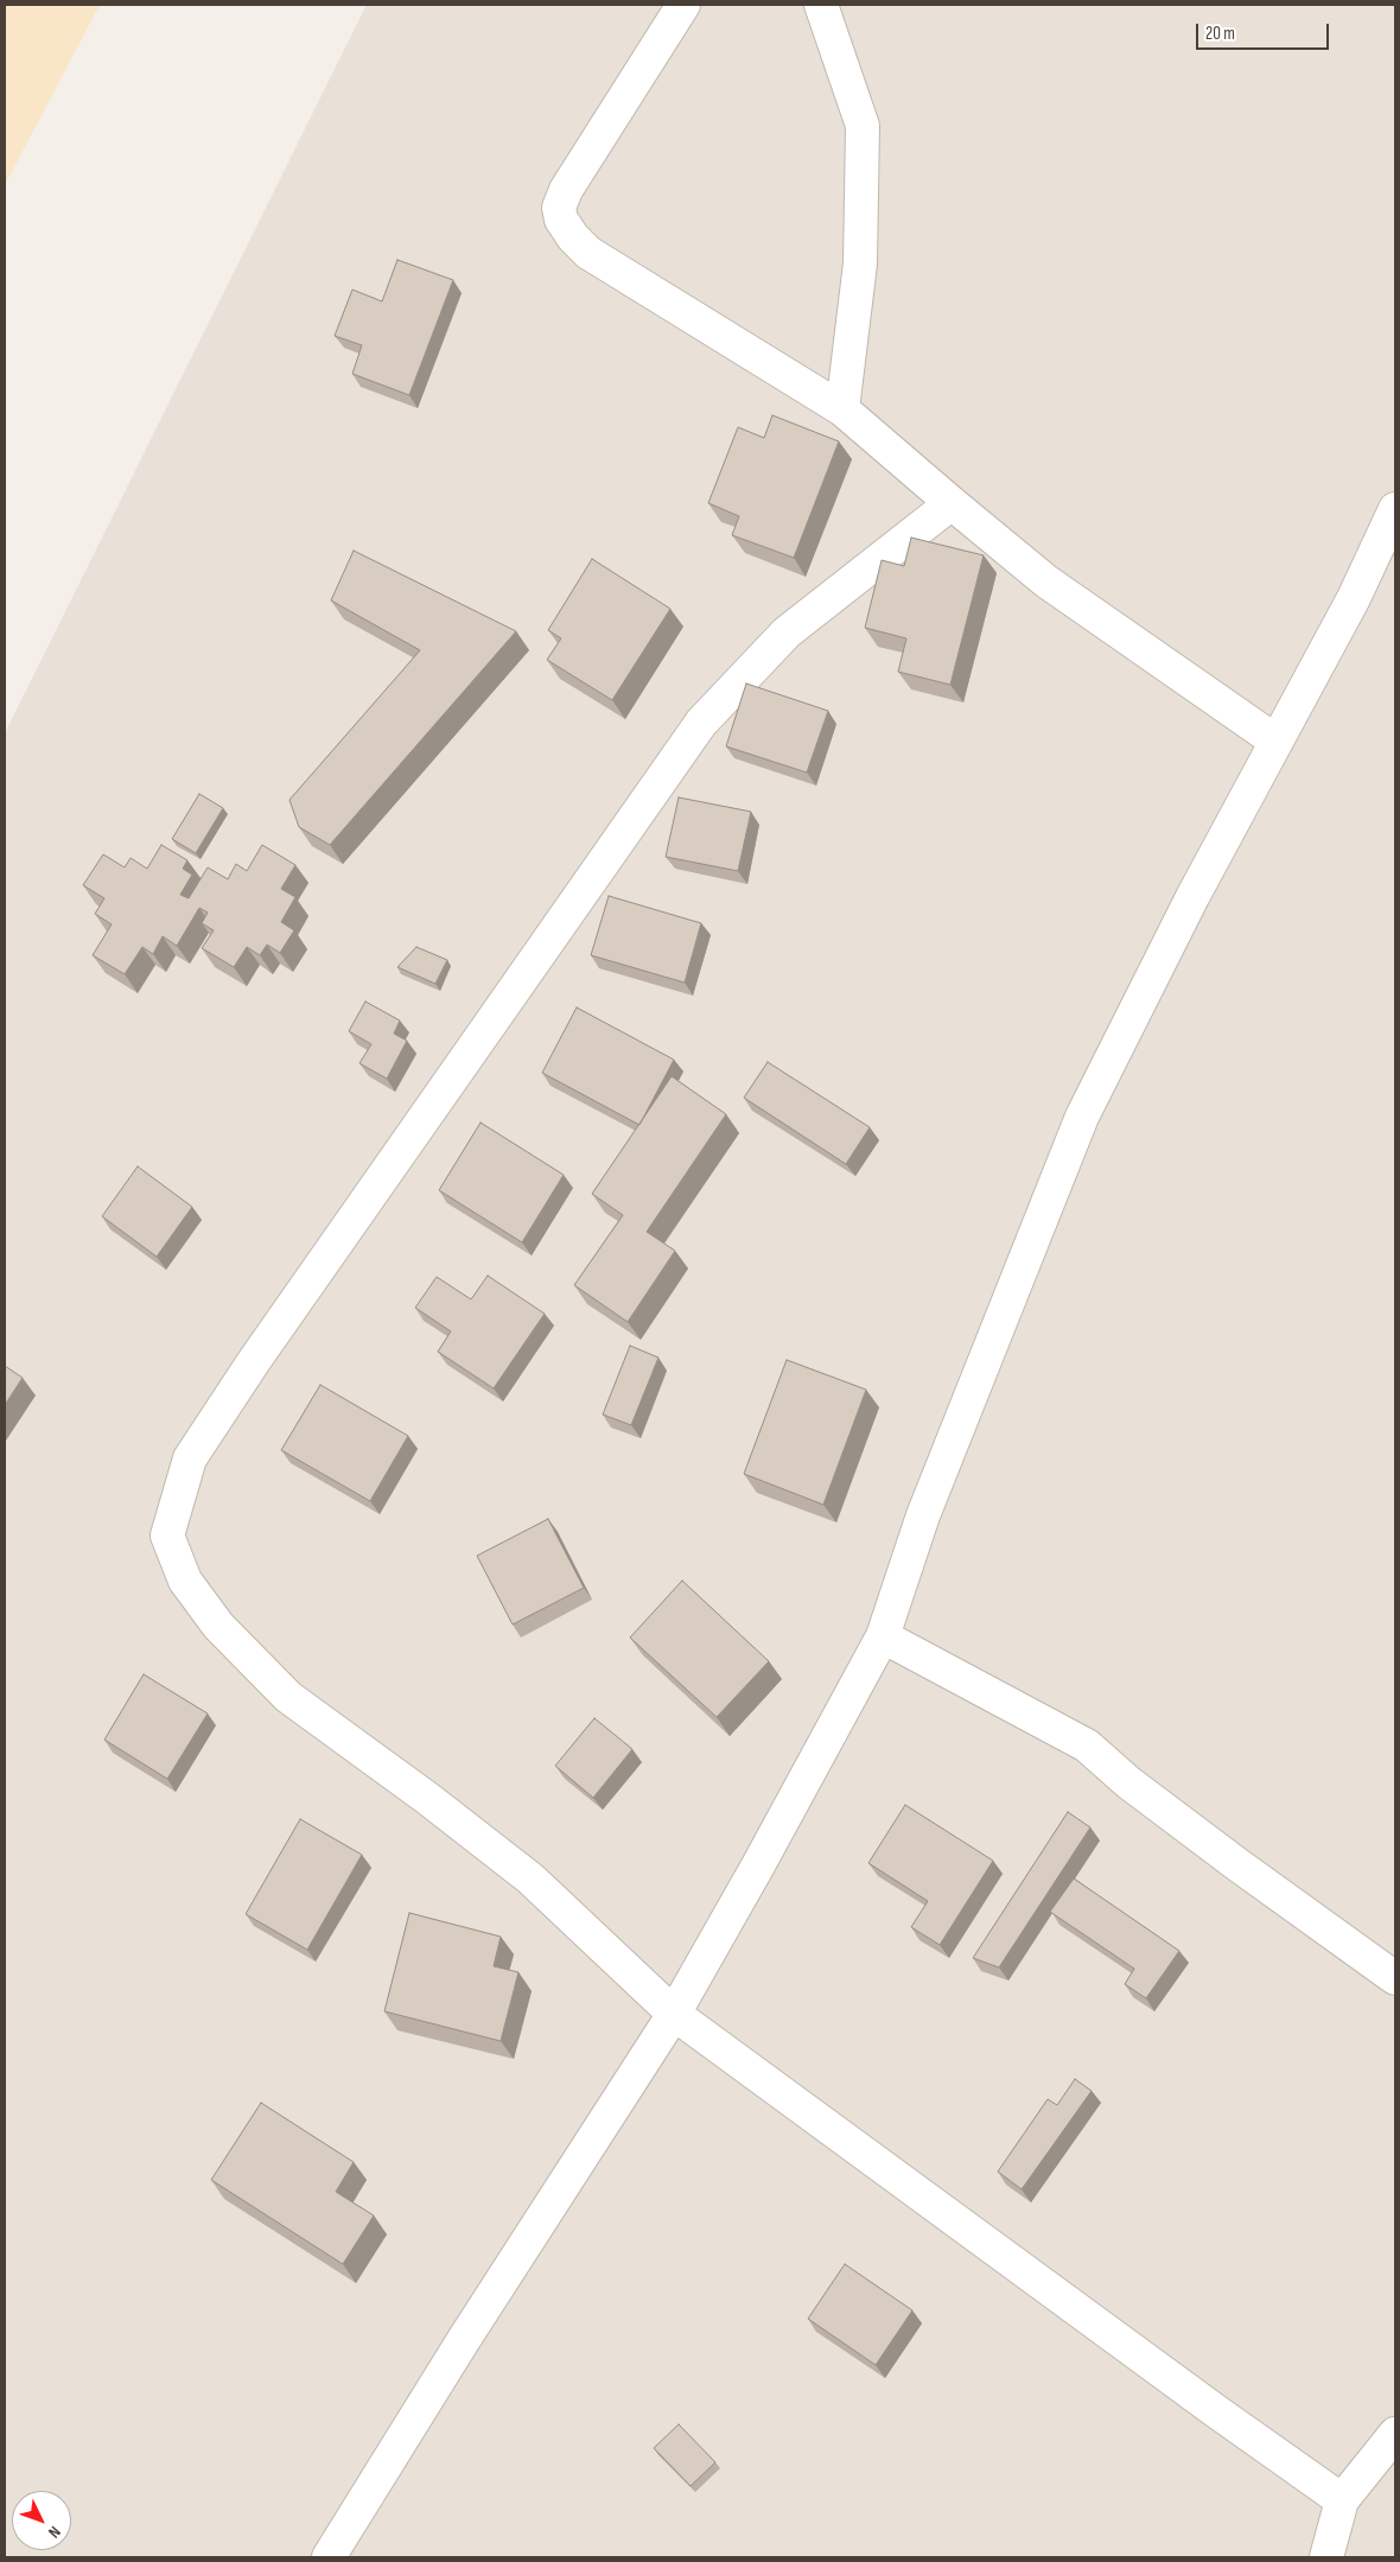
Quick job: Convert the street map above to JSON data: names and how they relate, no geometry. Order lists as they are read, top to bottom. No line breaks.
{"scale_bar":"20 m","north":"bottom right"}
